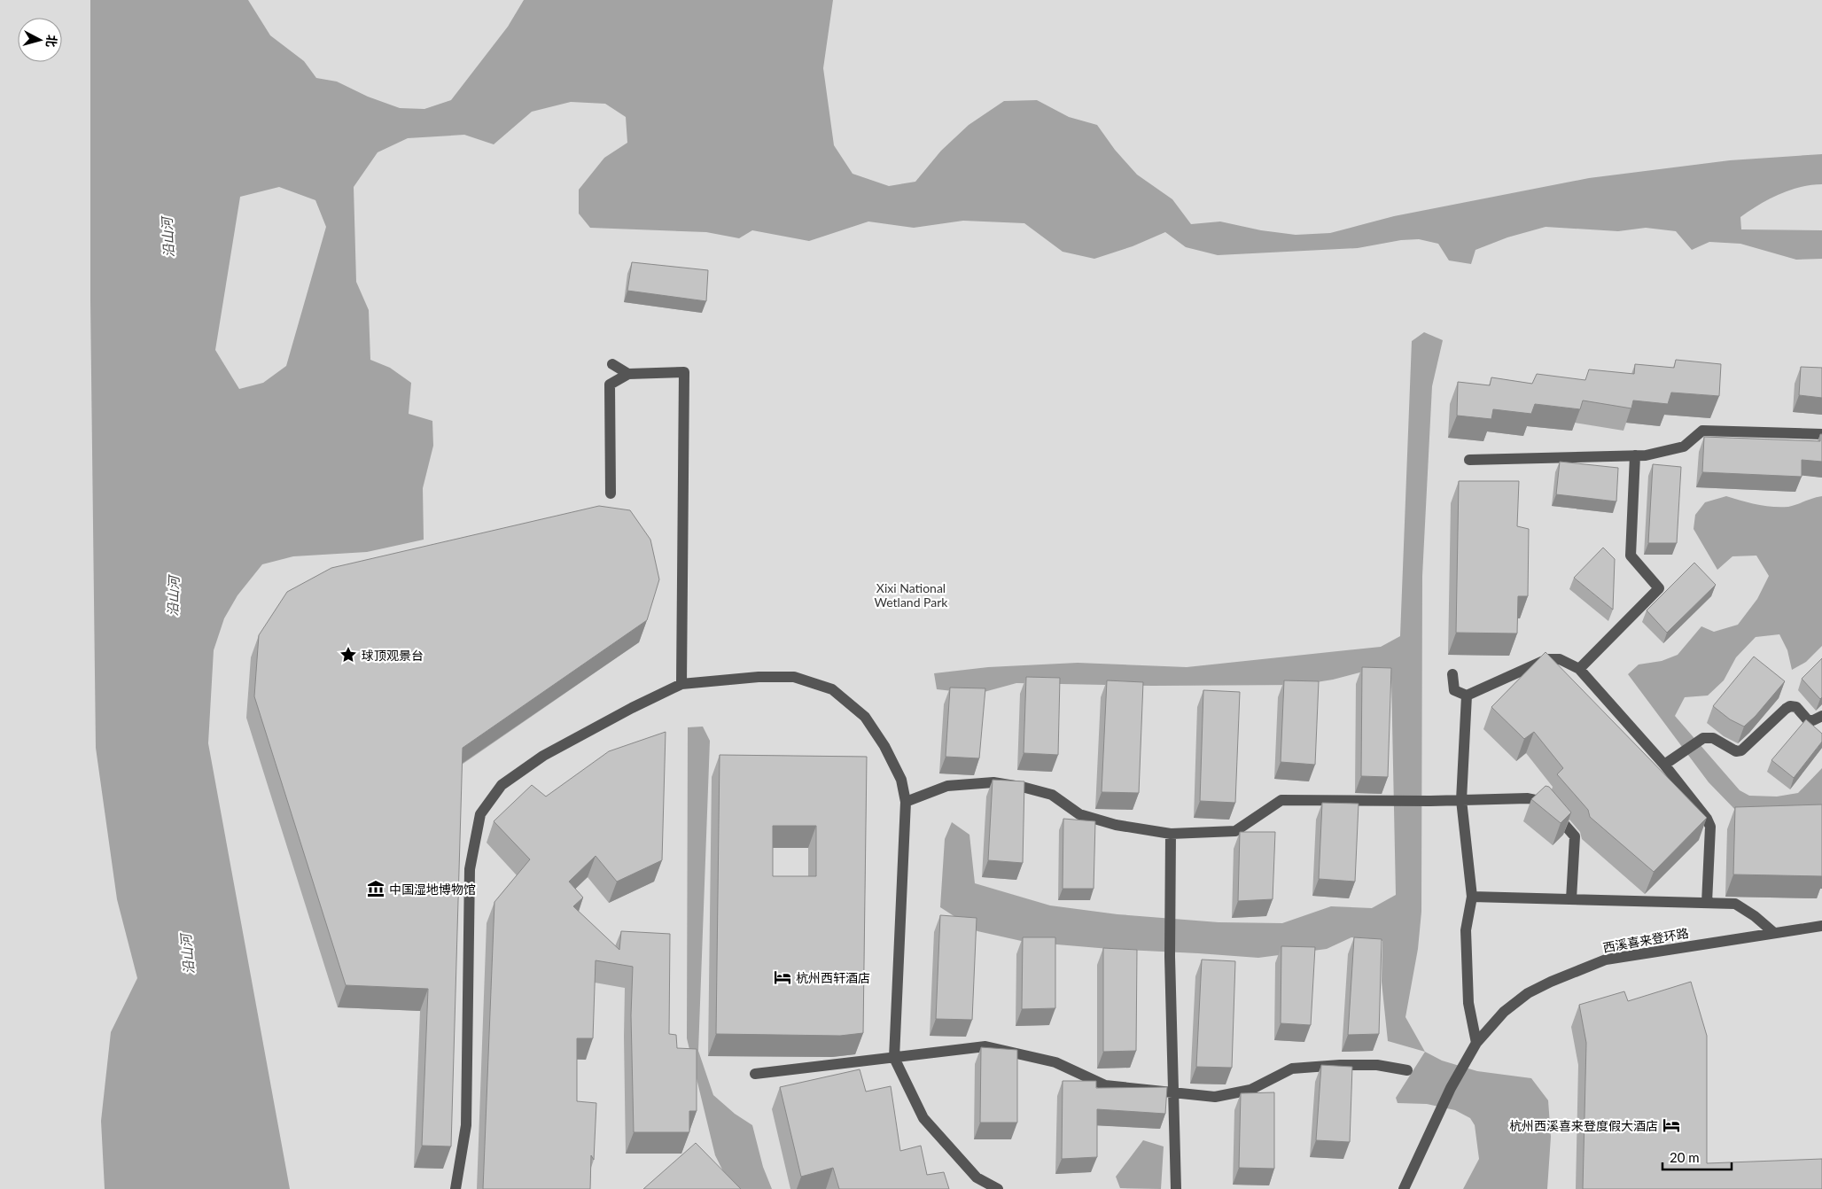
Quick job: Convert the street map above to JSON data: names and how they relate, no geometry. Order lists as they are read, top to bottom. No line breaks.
{"streets":{"street":["西溪喜来登环路"]},"water":["沿山河"],"parks":["Xixi National Wetland Park"],"places":{"place":["球顶观景台"],"museum":["中国湿地博物馆"],"hotel":["杭州西轩酒店","杭州西溪喜来登度假大酒店"]},"scale_bar":"20 m","north":"right"}
